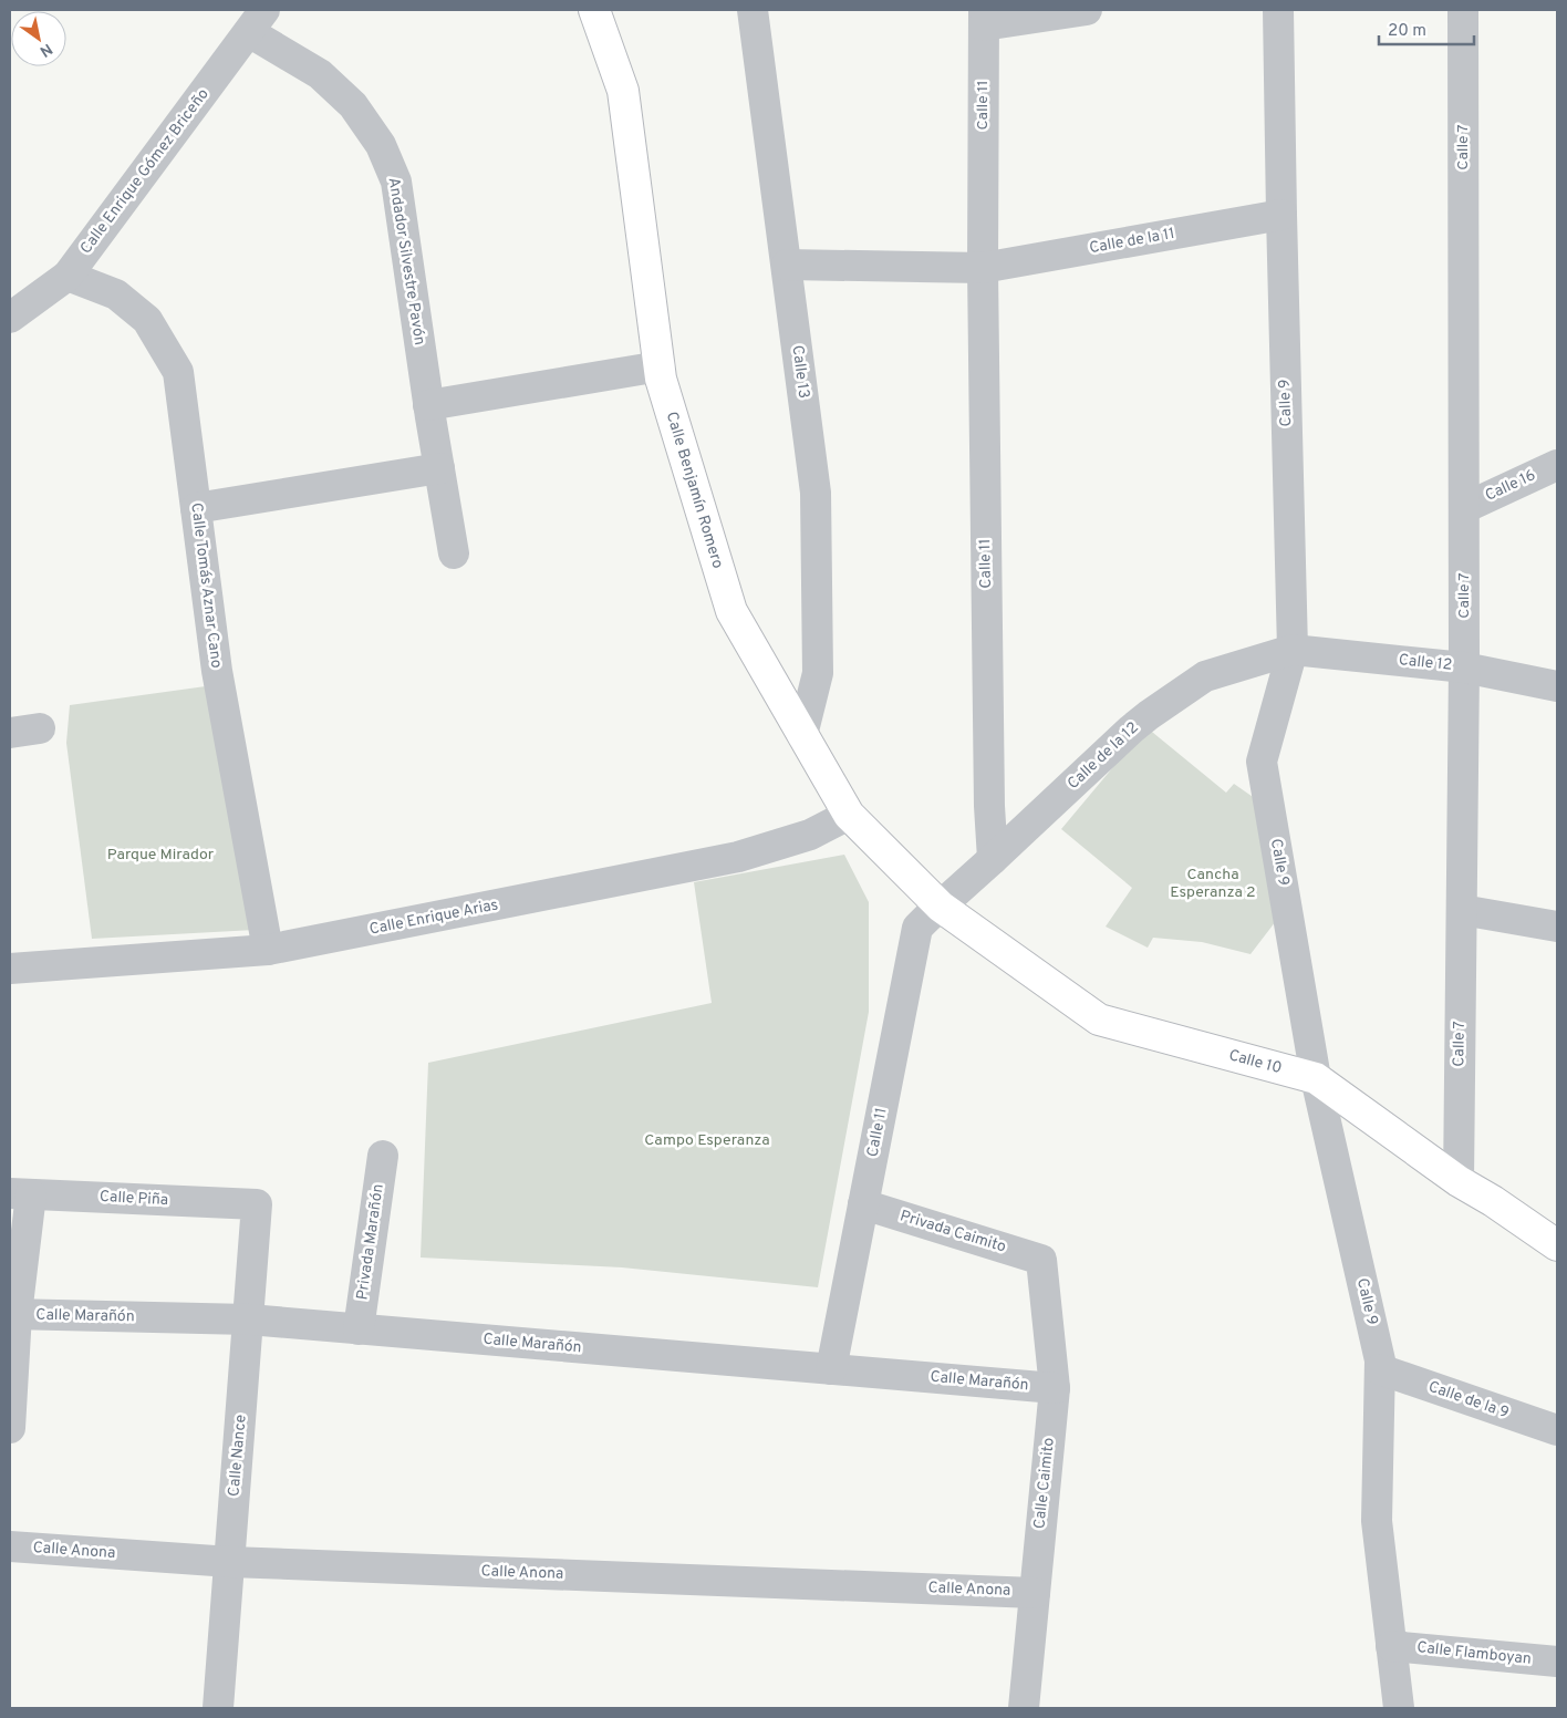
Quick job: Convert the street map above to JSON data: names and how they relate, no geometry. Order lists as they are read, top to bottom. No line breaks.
{"streets":{"street":["Calle 11","Calle 7","Calle Enrique Gómez Briceño","Calle de la 11","Andador Silvestre Pavón","Calle 13","Calle 9","Calle 16","Calle Benjamín Romero","Calle Tomás Aznar Cano","Calle 12","Calle de la 12","Calle Enrique Arias","Calle 10","Calle Piña","Privada Caimito","Privada Marañón","Calle Marañón","Calle de la 9","Calle Nance","Calle Caimito","Calle Anona","Calle Flamboyan"]},"crossings":[["Calle 11","Calle de la 11"],["Calle 11","Calle Benjamín Romero"],["Calle 11","Calle de la 12"],["Calle 11","Calle 10"],["Calle 11","Privada Caimito"],["Calle 11","Calle Marañón"],["Calle 7","Calle 16"],["Calle 7","Calle 12"],["Calle 7","Calle 10"],["Calle Enrique Gómez Briceño","Andador Silvestre Pavón"],["Calle Enrique Gómez Briceño","Calle Tomás Aznar Cano"],["Calle de la 11","Calle 9"],["Calle 13","Calle Benjamín Romero"],["Calle 9","Calle 12"],["Calle 9","Calle de la 12"],["Calle 9","Calle 10"],["Calle 9","Calle de la 9"],["Calle 9","Calle Flamboyan"],["Calle Benjamín Romero","Calle de la 12"],["Calle Benjamín Romero","Calle Enrique Arias"],["Calle Benjamín Romero","Calle 10"],["Calle Tomás Aznar Cano","Calle Enrique Arias"],["Calle 12","Calle de la 12"],["Calle de la 12","Calle 10"],["Calle Piña","Calle Nance"],["Privada Caimito","Calle Caimito"],["Privada Marañón","Calle Marañón"],["Calle Marañón","Calle Nance"],["Calle Marañón","Calle Caimito"],["Calle Nance","Calle Anona"],["Calle Caimito","Calle Anona"]],"parks":["Parque Mirador","Cancha Esperanza 2","Campo Esperanza"],"scale_bar":"20 m","north":"bottom right"}
